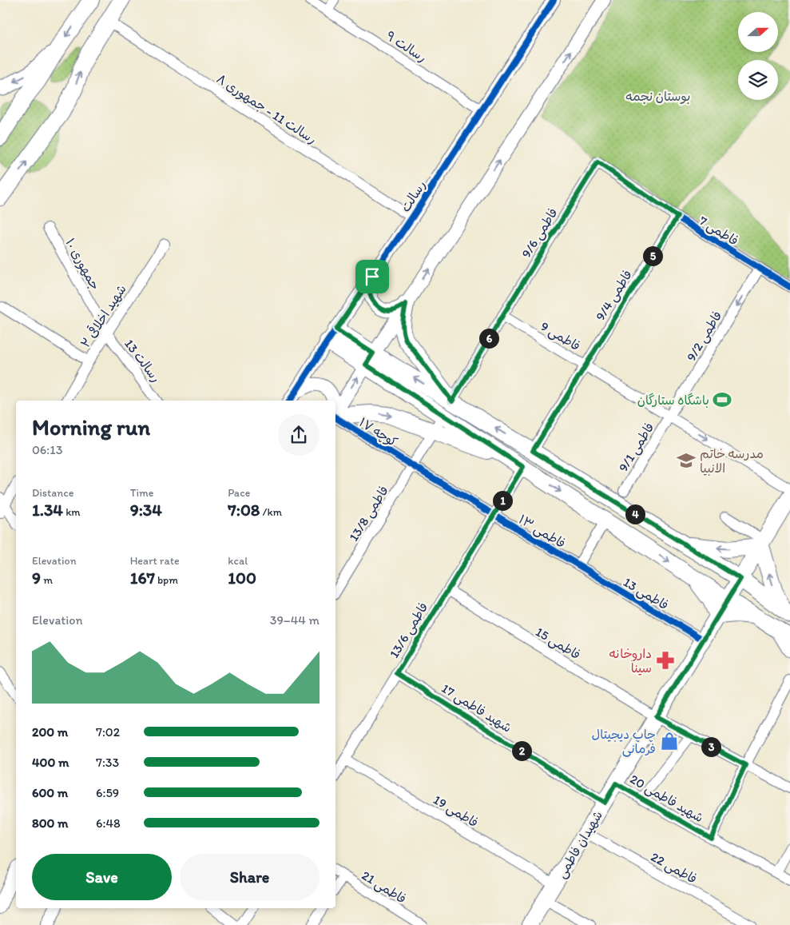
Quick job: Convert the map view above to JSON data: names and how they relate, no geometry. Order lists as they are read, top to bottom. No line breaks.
{"streets":{"main road":["شهیدان فاطمی"],"street":["رسالت ۹","رسالت 11 - جمهوری ۸","رسالت","فاطمی 7","فاطمی 9/6","جمهوری ۱۰","فاطمی 9/4","شهید اخلاقی ۲","فاطمی 9","فاطمی 9/2","رسالت 13","کوچه ۱۷","فاطمی 9/1","فاطمی 13/8","فاطمی ۱۳","فاطمی 13","فاطمی 13/6","فاطمی 15","شهید فاطمی 17","شهید فاطمی 20","فاطمی 19","فاطمی 22","فاطمی 21"]},"crossings":[["رسالت ۹","رسالت"],["رسالت 11 - جمهوری ۸","رسالت"],["فاطمی 7","فاطمی 9/6"],["فاطمی 7","فاطمی 9/4"],["فاطمی 7","فاطمی 9/2"],["فاطمی 9/6","فاطمی 9"],["جمهوری ۱۰","شهید اخلاقی ۲"],["جمهوری ۱۰","رسالت 13"],["فاطمی 9/4","فاطمی 9"],["شهید اخلاقی ۲","رسالت 13"],["فاطمی 9","فاطمی 9/2"],["فاطمی 9","فاطمی 9/1"],["فاطمی 9/2","فاطمی 9/1"],["کوچه ۱۷","فاطمی 13/8"],["کوچه ۱۷","فاطمی ۱۳"],["فاطمی 13/8","فاطمی ۱۳"],["فاطمی ۱۳","فاطمی 13"],["فاطمی ۱۳","فاطمی 13/6"],["فاطمی 13","شهیدان فاطمی"],["فاطمی 13/6","فاطمی 15"],["فاطمی 13/6","شهید فاطمی 17"],["فاطمی 13/6","فاطمی 19"],["فاطمی 15","شهیدان فاطمی"],["شهید فاطمی 17","شهیدان فاطمی"],["شهید فاطمی 20","شهیدان فاطمی"],["فاطمی 19","شهیدان فاطمی"],["شهیدان فاطمی","فاطمی 22"]],"one_way":["فاطمی 9","فاطمی 9/2"],"parks":["بوستان نجمه"],"places":{"sports":["باشگاه ستارگان"],"school or university":["مدرسه خاتم الانبیا"],"pharmacy":["داروخانه سینا"],"shop":["چاپ دیجیتال فرمانی"]},"north":"right","page":{"pins":["5","6","1","4","3","2"],"heading":["Morning run","06:13"],"stats":[["Distance","1.34 km"],["Time","9:34"],["Pace","7:08 /km"],["Elevation","9 m"],["Heart rate","167 bpm"],["kcal","100"]],"chart":["Elevation","39–44 m"],"list":[{"name":"200 m","note":"7:02"},{"name":"400 m","note":"7:33"},{"name":"600 m","note":"6:59"},{"name":"800 m","note":"6:48"}],"buttons":["Save","Share"]}}
